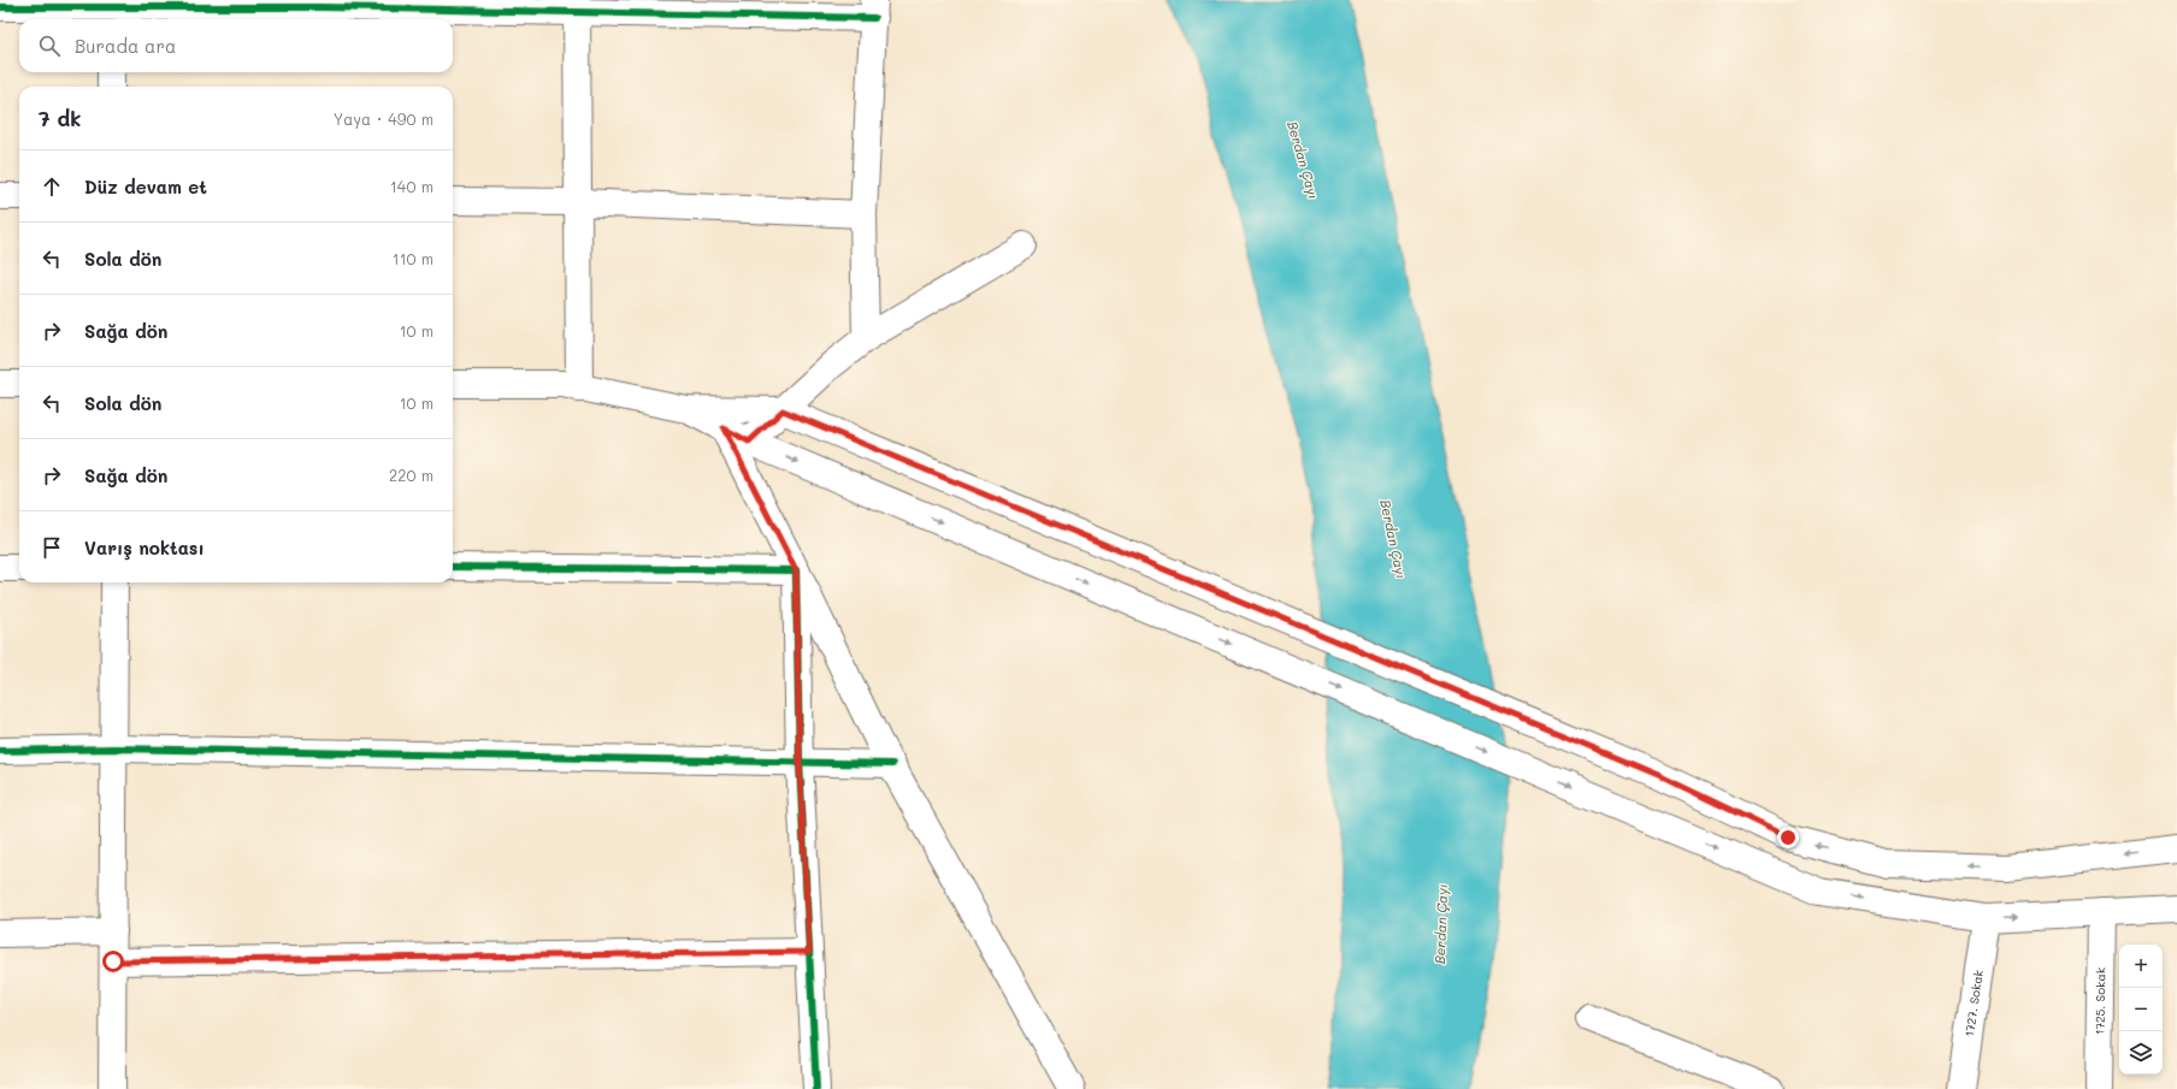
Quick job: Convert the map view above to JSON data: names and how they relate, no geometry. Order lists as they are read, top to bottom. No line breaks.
{"streets":{"street":["1725. Sokak","1727. Sokak"]},"water":["Berdan Çayı"],"page":{"search":"Burada ara","heading":["7 dk","Yaya · 490 m"],"list":[["Düz devam et","140 m"],["Sola dön","110 m"],["Sağa dön","10 m"],["Sola dön","10 m"],["Sağa dön","220 m"],"Varış noktası"],"map_buttons":["+","−"]}}
